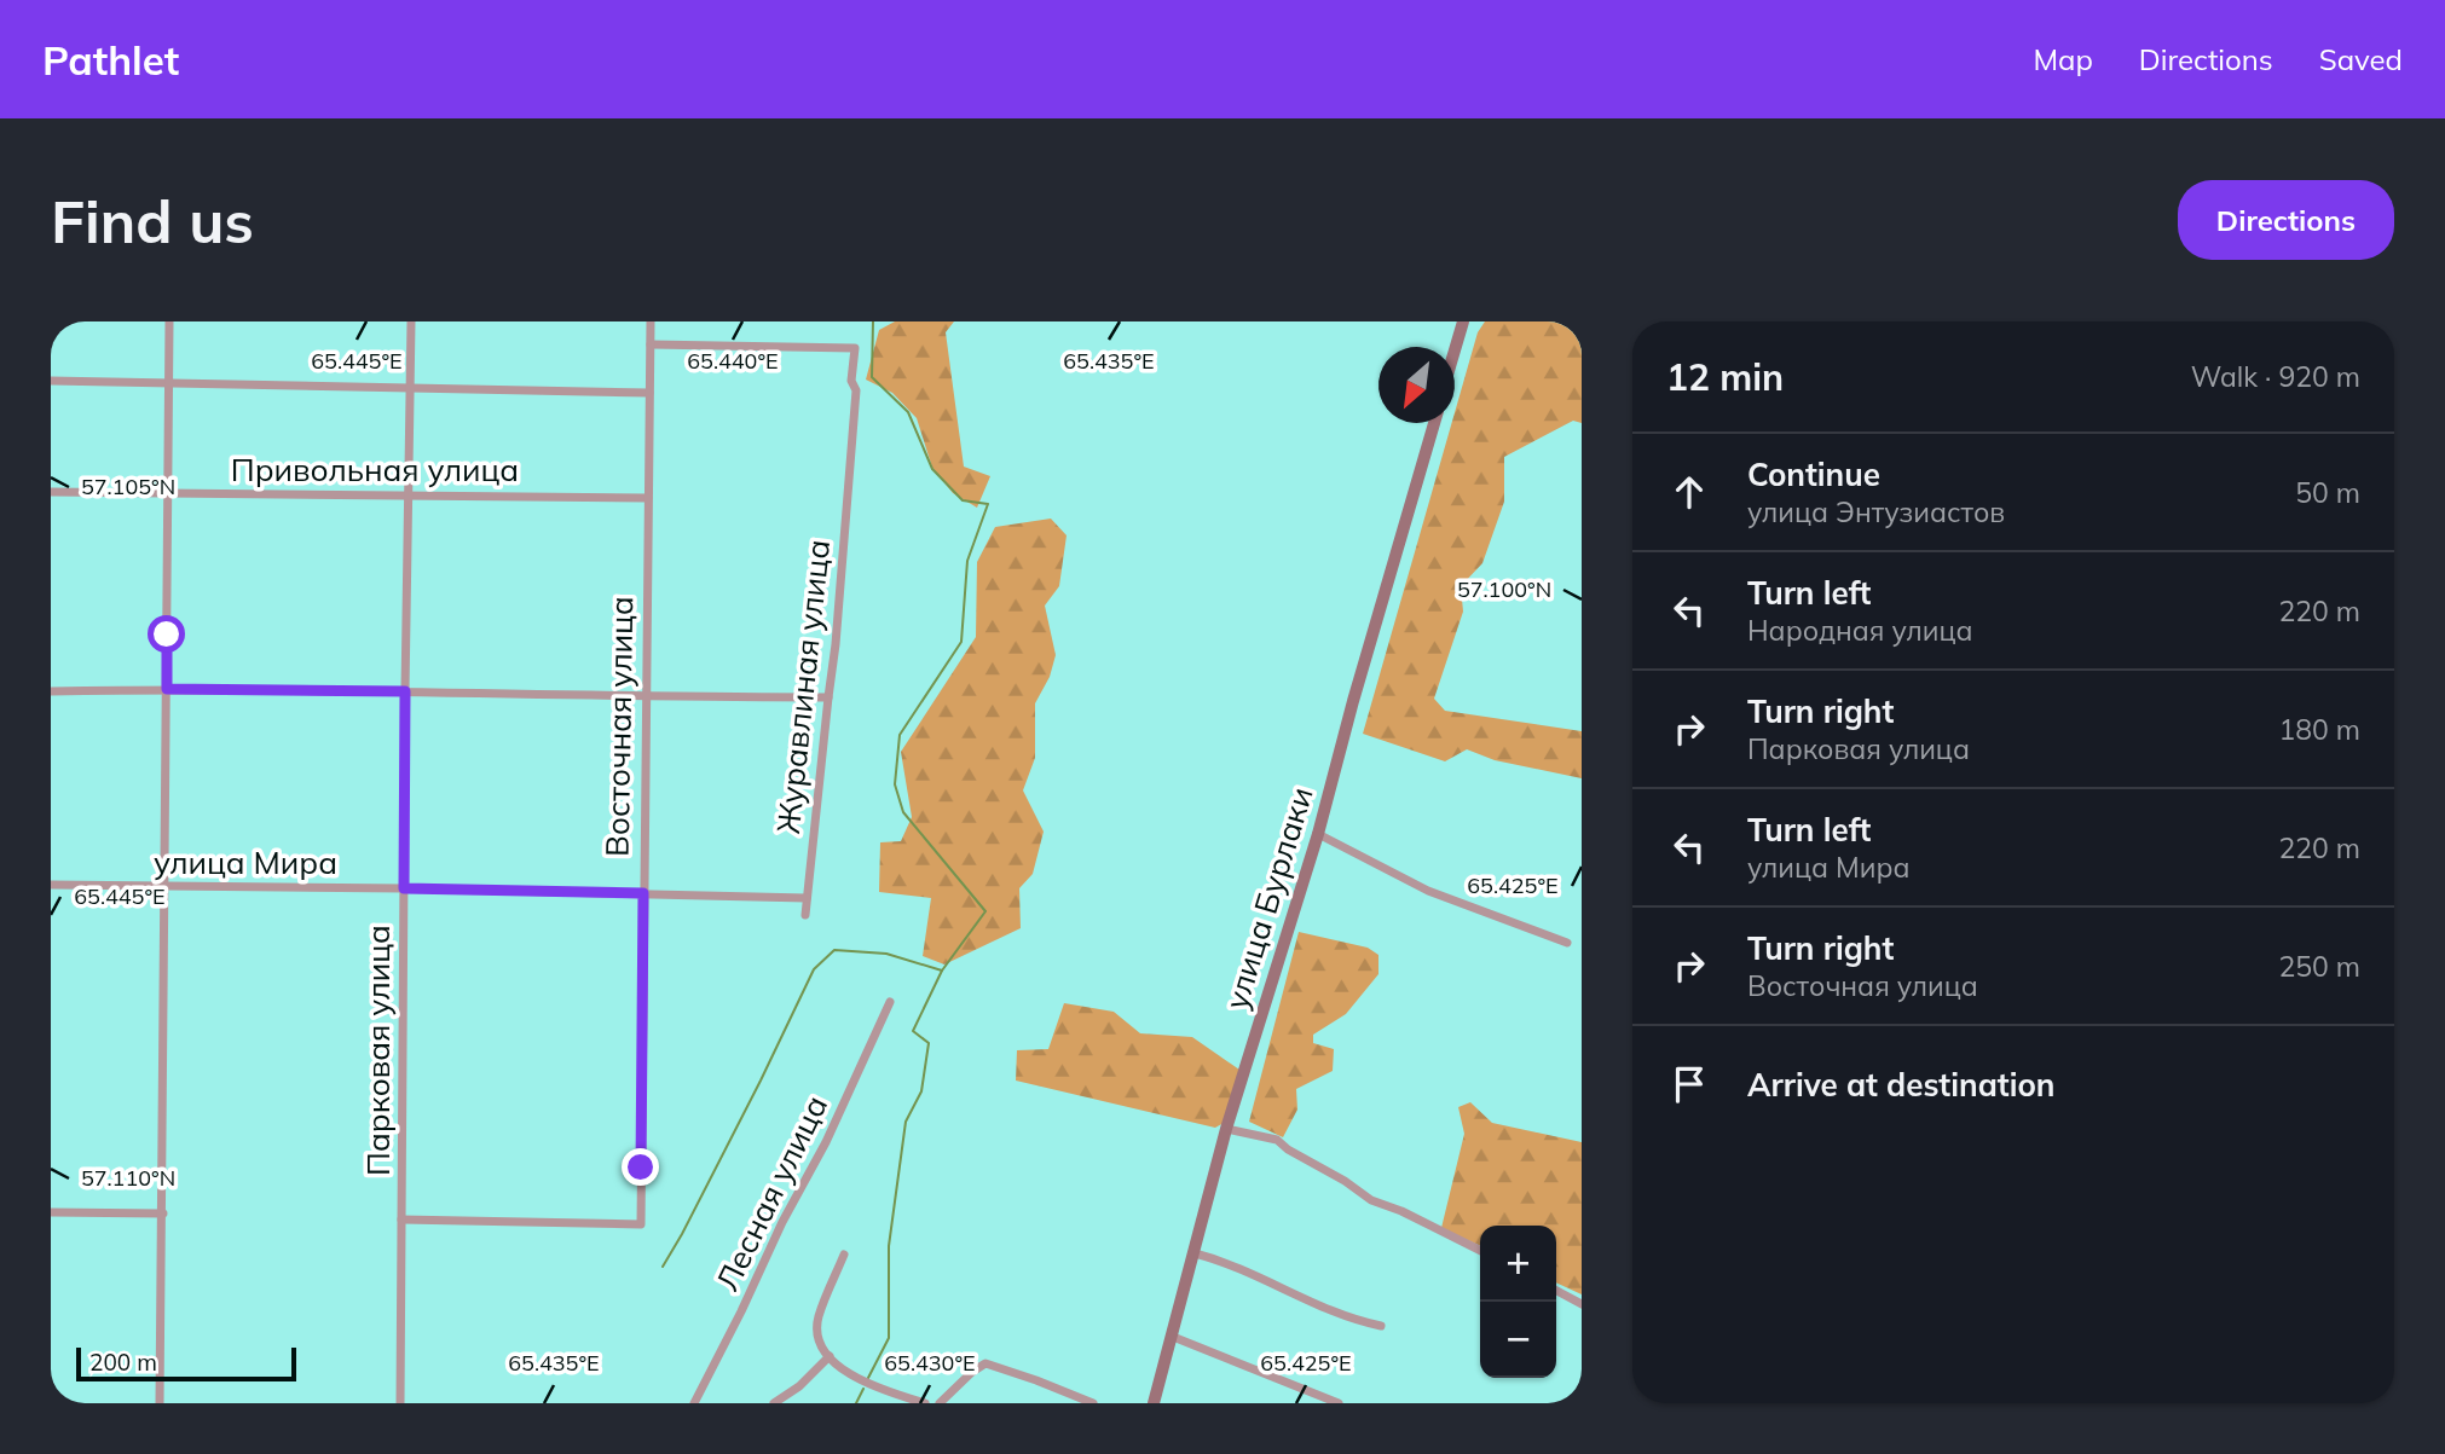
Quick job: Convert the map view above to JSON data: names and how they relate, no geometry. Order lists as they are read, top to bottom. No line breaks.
{"streets":{"street":["Привольная улица","Журавлиная улица","Восточная улица","улица Мира","улица Бурлаки","Парковая улица","Лесная улица"]},"crossings":[["Привольная улица","Восточная улица"],["Привольная улица","Парковая улица"],["Журавлиная улица","Восточная улица"],["Журавлиная улица","улица Мира"],["Восточная улица","улица Мира"],["Восточная улица","Парковая улица"],["улица Мира","Парковая улица"]],"scale_bar":"200 m","north":"bottom left","page":{"header":"Pathlet","nav":["Map","Directions","Saved"],"buttons":"Directions","title":"Find us","heading":["12 min","Walk · 920 m"],"list":[["Continue","улица Энтузиастов","50 m"],["Turn left","Народная улица","220 m"],["Turn right","Парковая улица","180 m"],["Turn left","улица Мира","220 m"],["Turn right","Восточная улица","250 m"],"Arrive at destination"],"map_buttons":["+","−"],"scale":"200 m"},"coordinates":["65.445°E","65.440°E","65.435°E","57.105°N","57.100°N","65.425°E","57.110°N","65.430°E"]}
